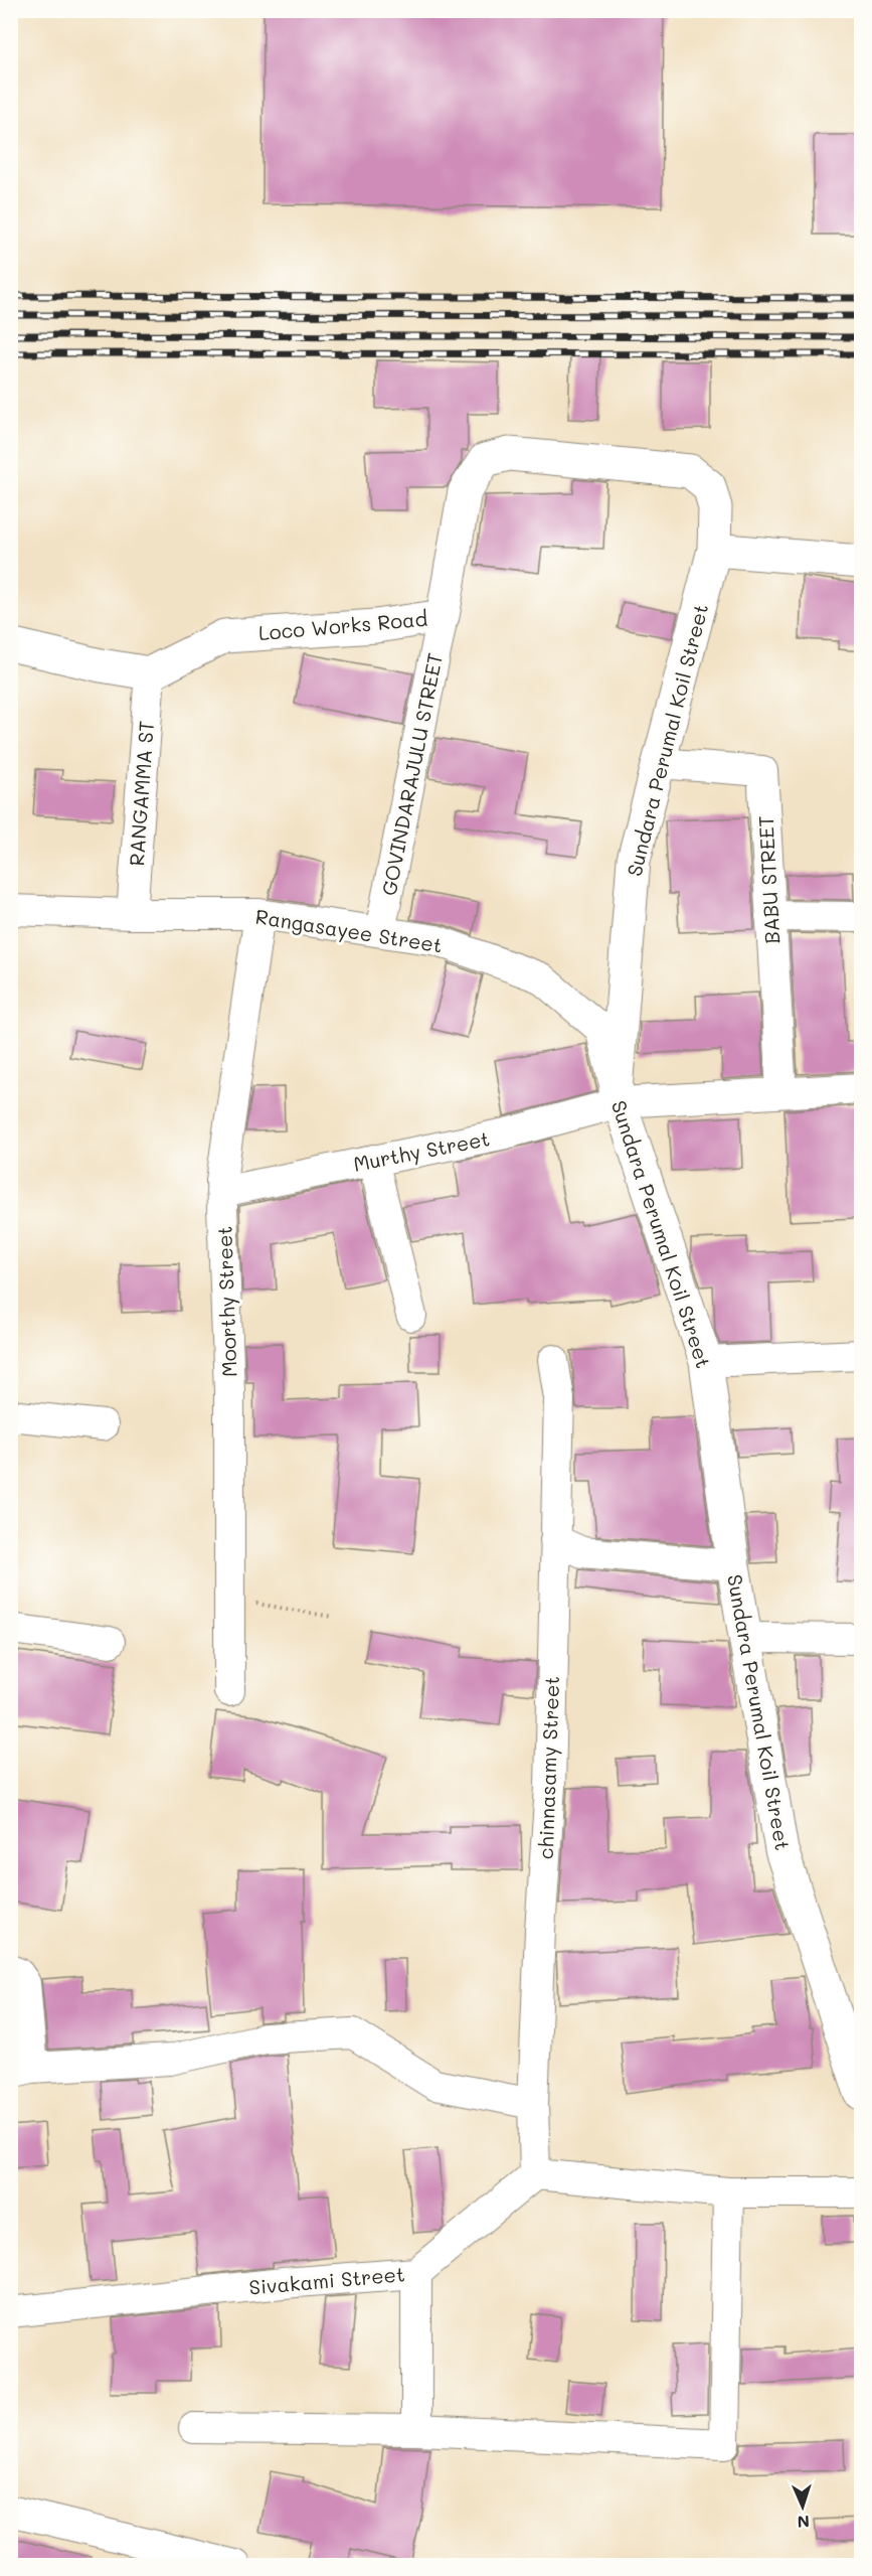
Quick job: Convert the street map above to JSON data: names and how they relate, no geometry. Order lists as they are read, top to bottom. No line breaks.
{"streets":{"street":["Loco Works Road","Sundara Perumal Koil Street","GOVINDARAJULU STREET","RANGAMMA ST","BABU STREET","Rangasayee Street","Murthy Street","Moorthy Street","chinnasamy Street","Sivakami Street"]},"crossings":[["Loco Works Road","Sundara Perumal Koil Street"],["Loco Works Road","GOVINDARAJULU STREET"],["Loco Works Road","RANGAMMA ST"],["Sundara Perumal Koil Street","BABU STREET"],["Sundara Perumal Koil Street","Rangasayee Street"],["Sundara Perumal Koil Street","Murthy Street"],["GOVINDARAJULU STREET","Rangasayee Street"],["RANGAMMA ST","Rangasayee Street"],["BABU STREET","Murthy Street"],["Rangasayee Street","Murthy Street"],["Rangasayee Street","Moorthy Street"],["Murthy Street","Moorthy Street"],["chinnasamy Street","Sivakami Street"]],"north":"bottom"}
